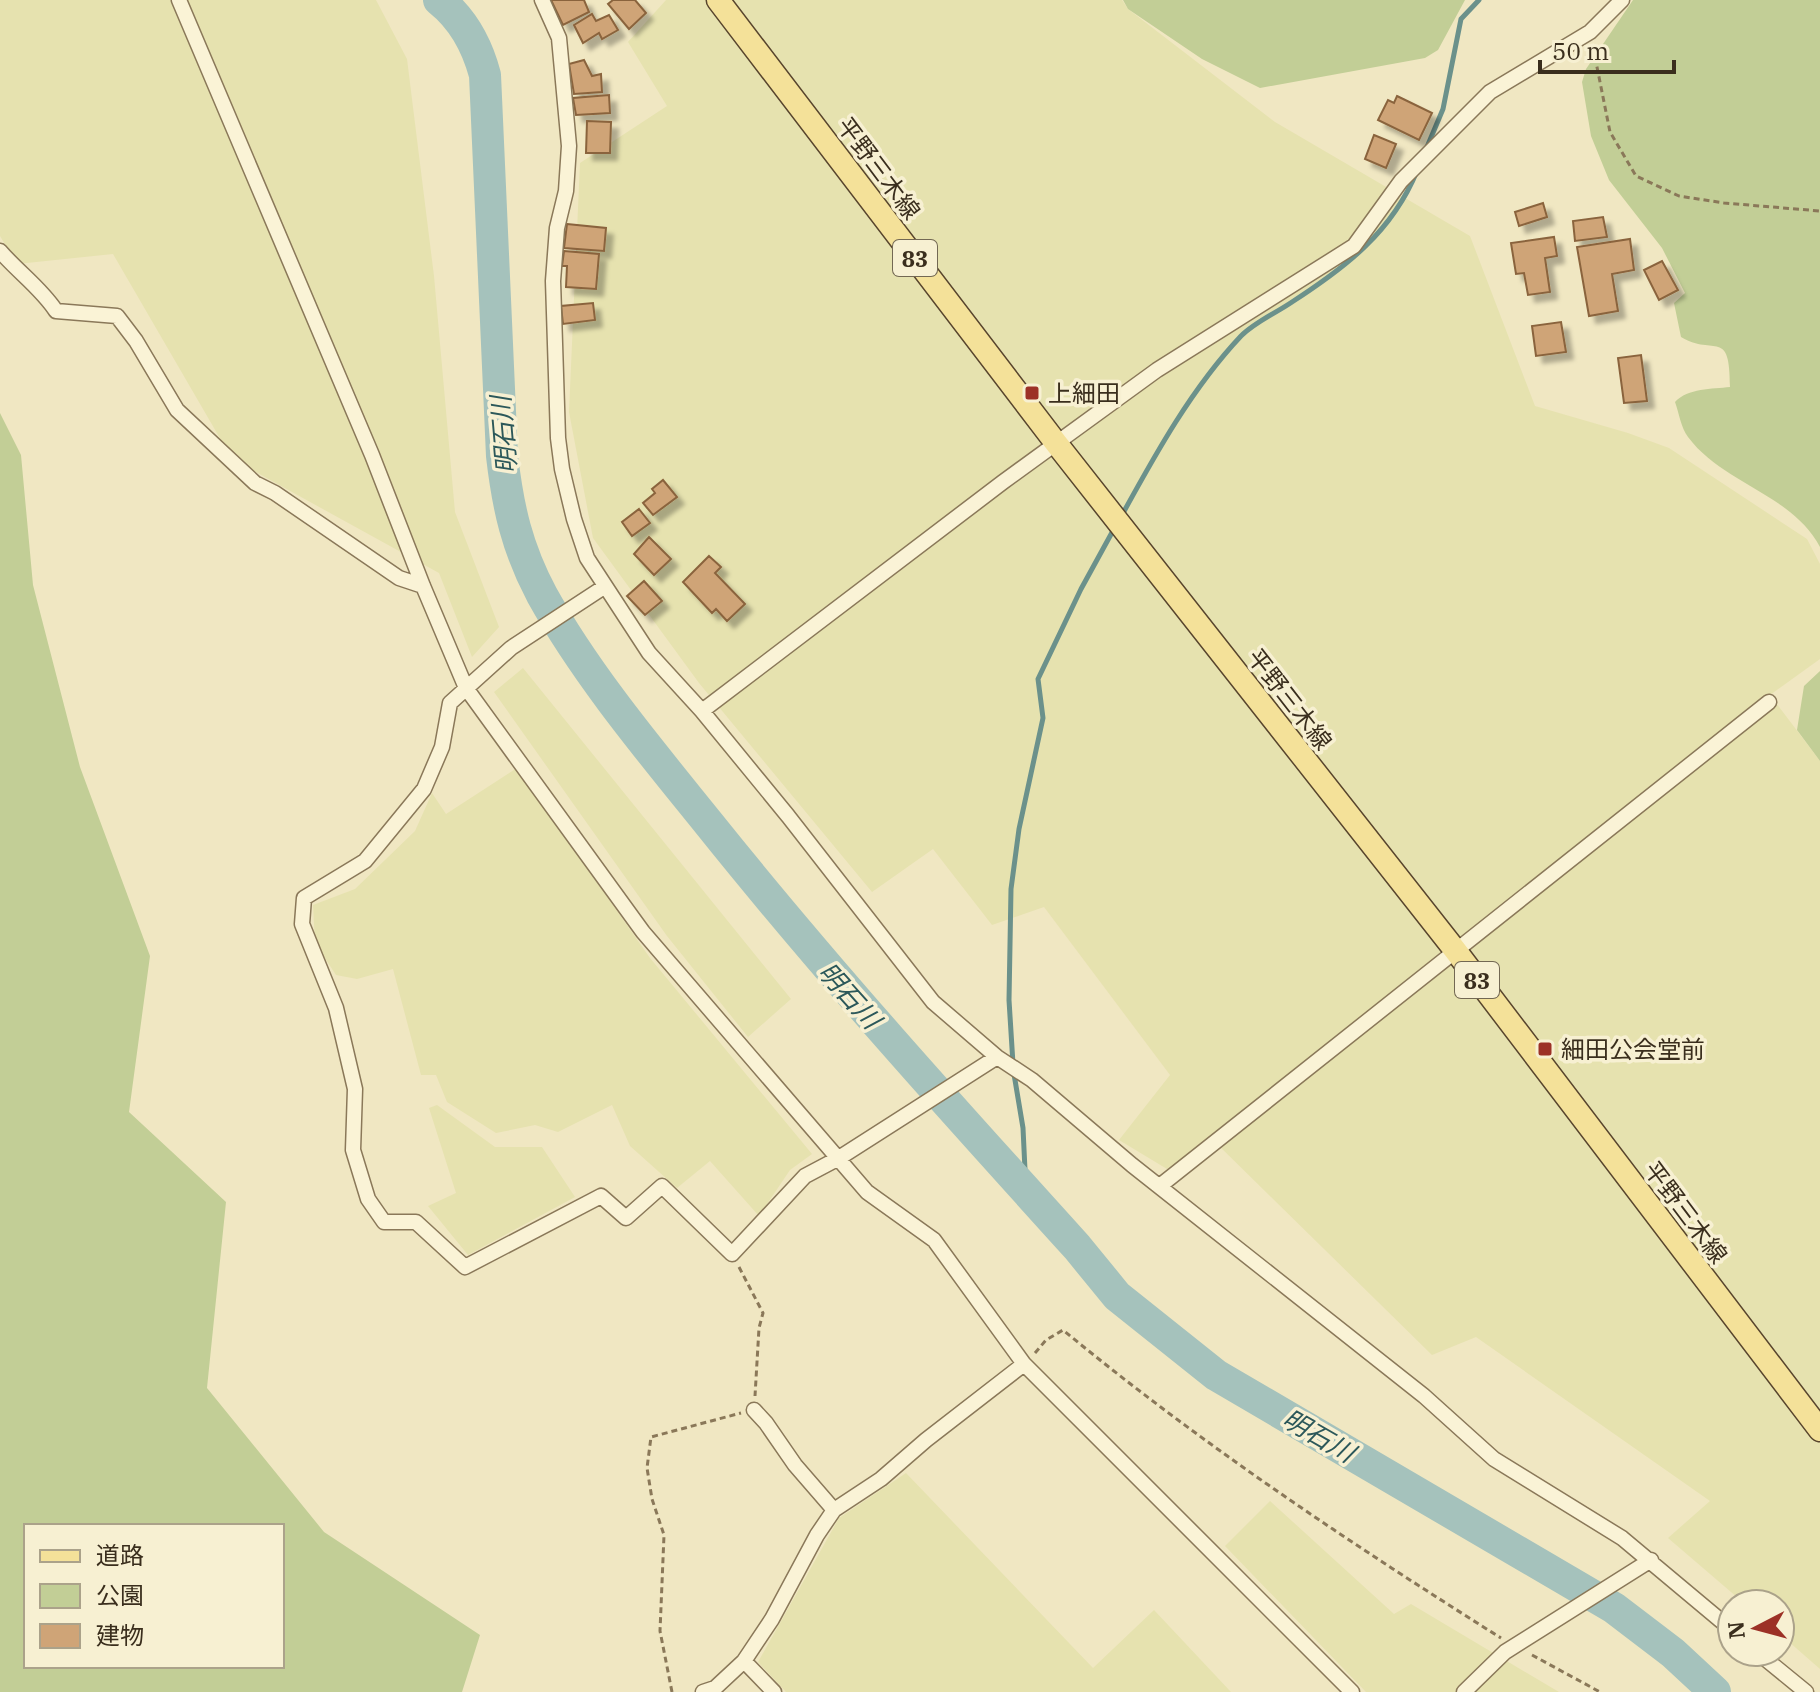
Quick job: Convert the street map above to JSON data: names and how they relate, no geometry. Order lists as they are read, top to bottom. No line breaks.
{"streets":{"main road":["平野三木線","83"]},"water":["明石川"],"places":{"transit":["上細田","細田公会堂前"]},"legend":["道路","公園","建物"],"scale_bar":"50 m","north":"left"}
